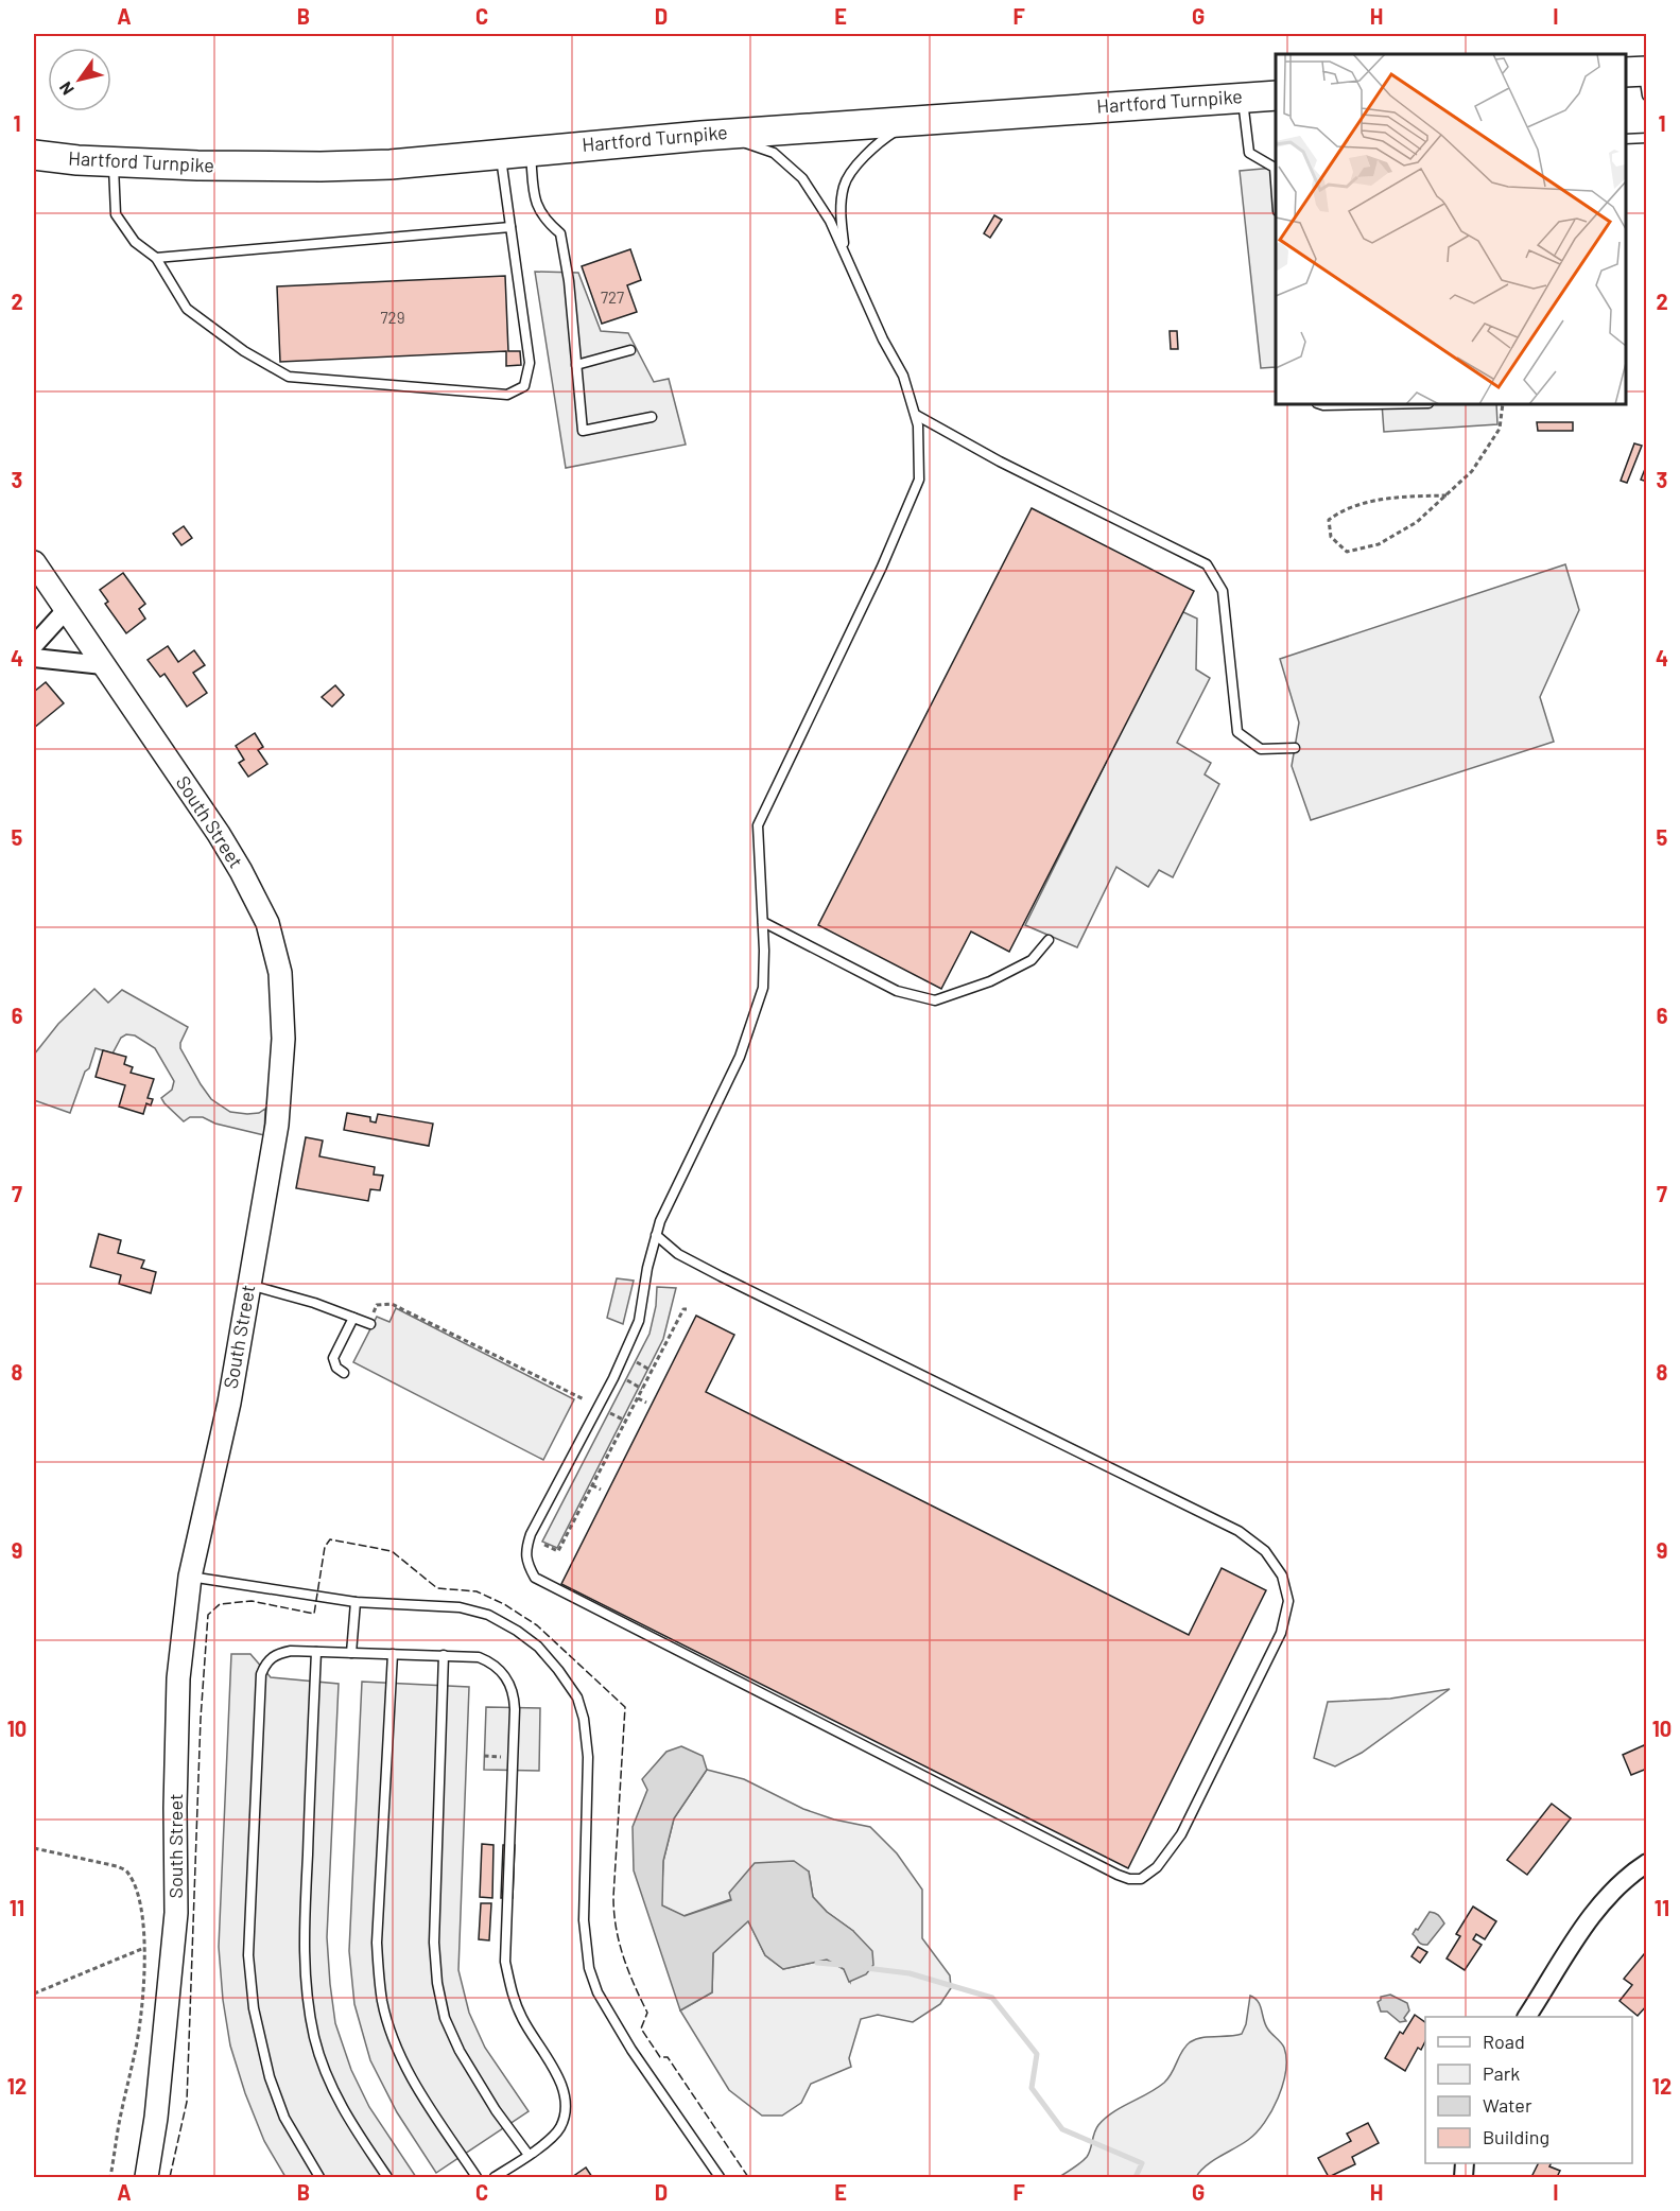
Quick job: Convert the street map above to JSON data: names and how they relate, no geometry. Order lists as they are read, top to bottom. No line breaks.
{"streets":{"main road":["Hartford Turnpike"],"street":["South Street"]},"house_numbers":["727","729"],"legend":["Road","Park","Water","Building"],"north":"bottom left","grid":{"columns":["A","B","C","D","E","F","G","H","I"],"rows":["1","2","3","4","5","6","7","8","9","10","11","12"]}}
